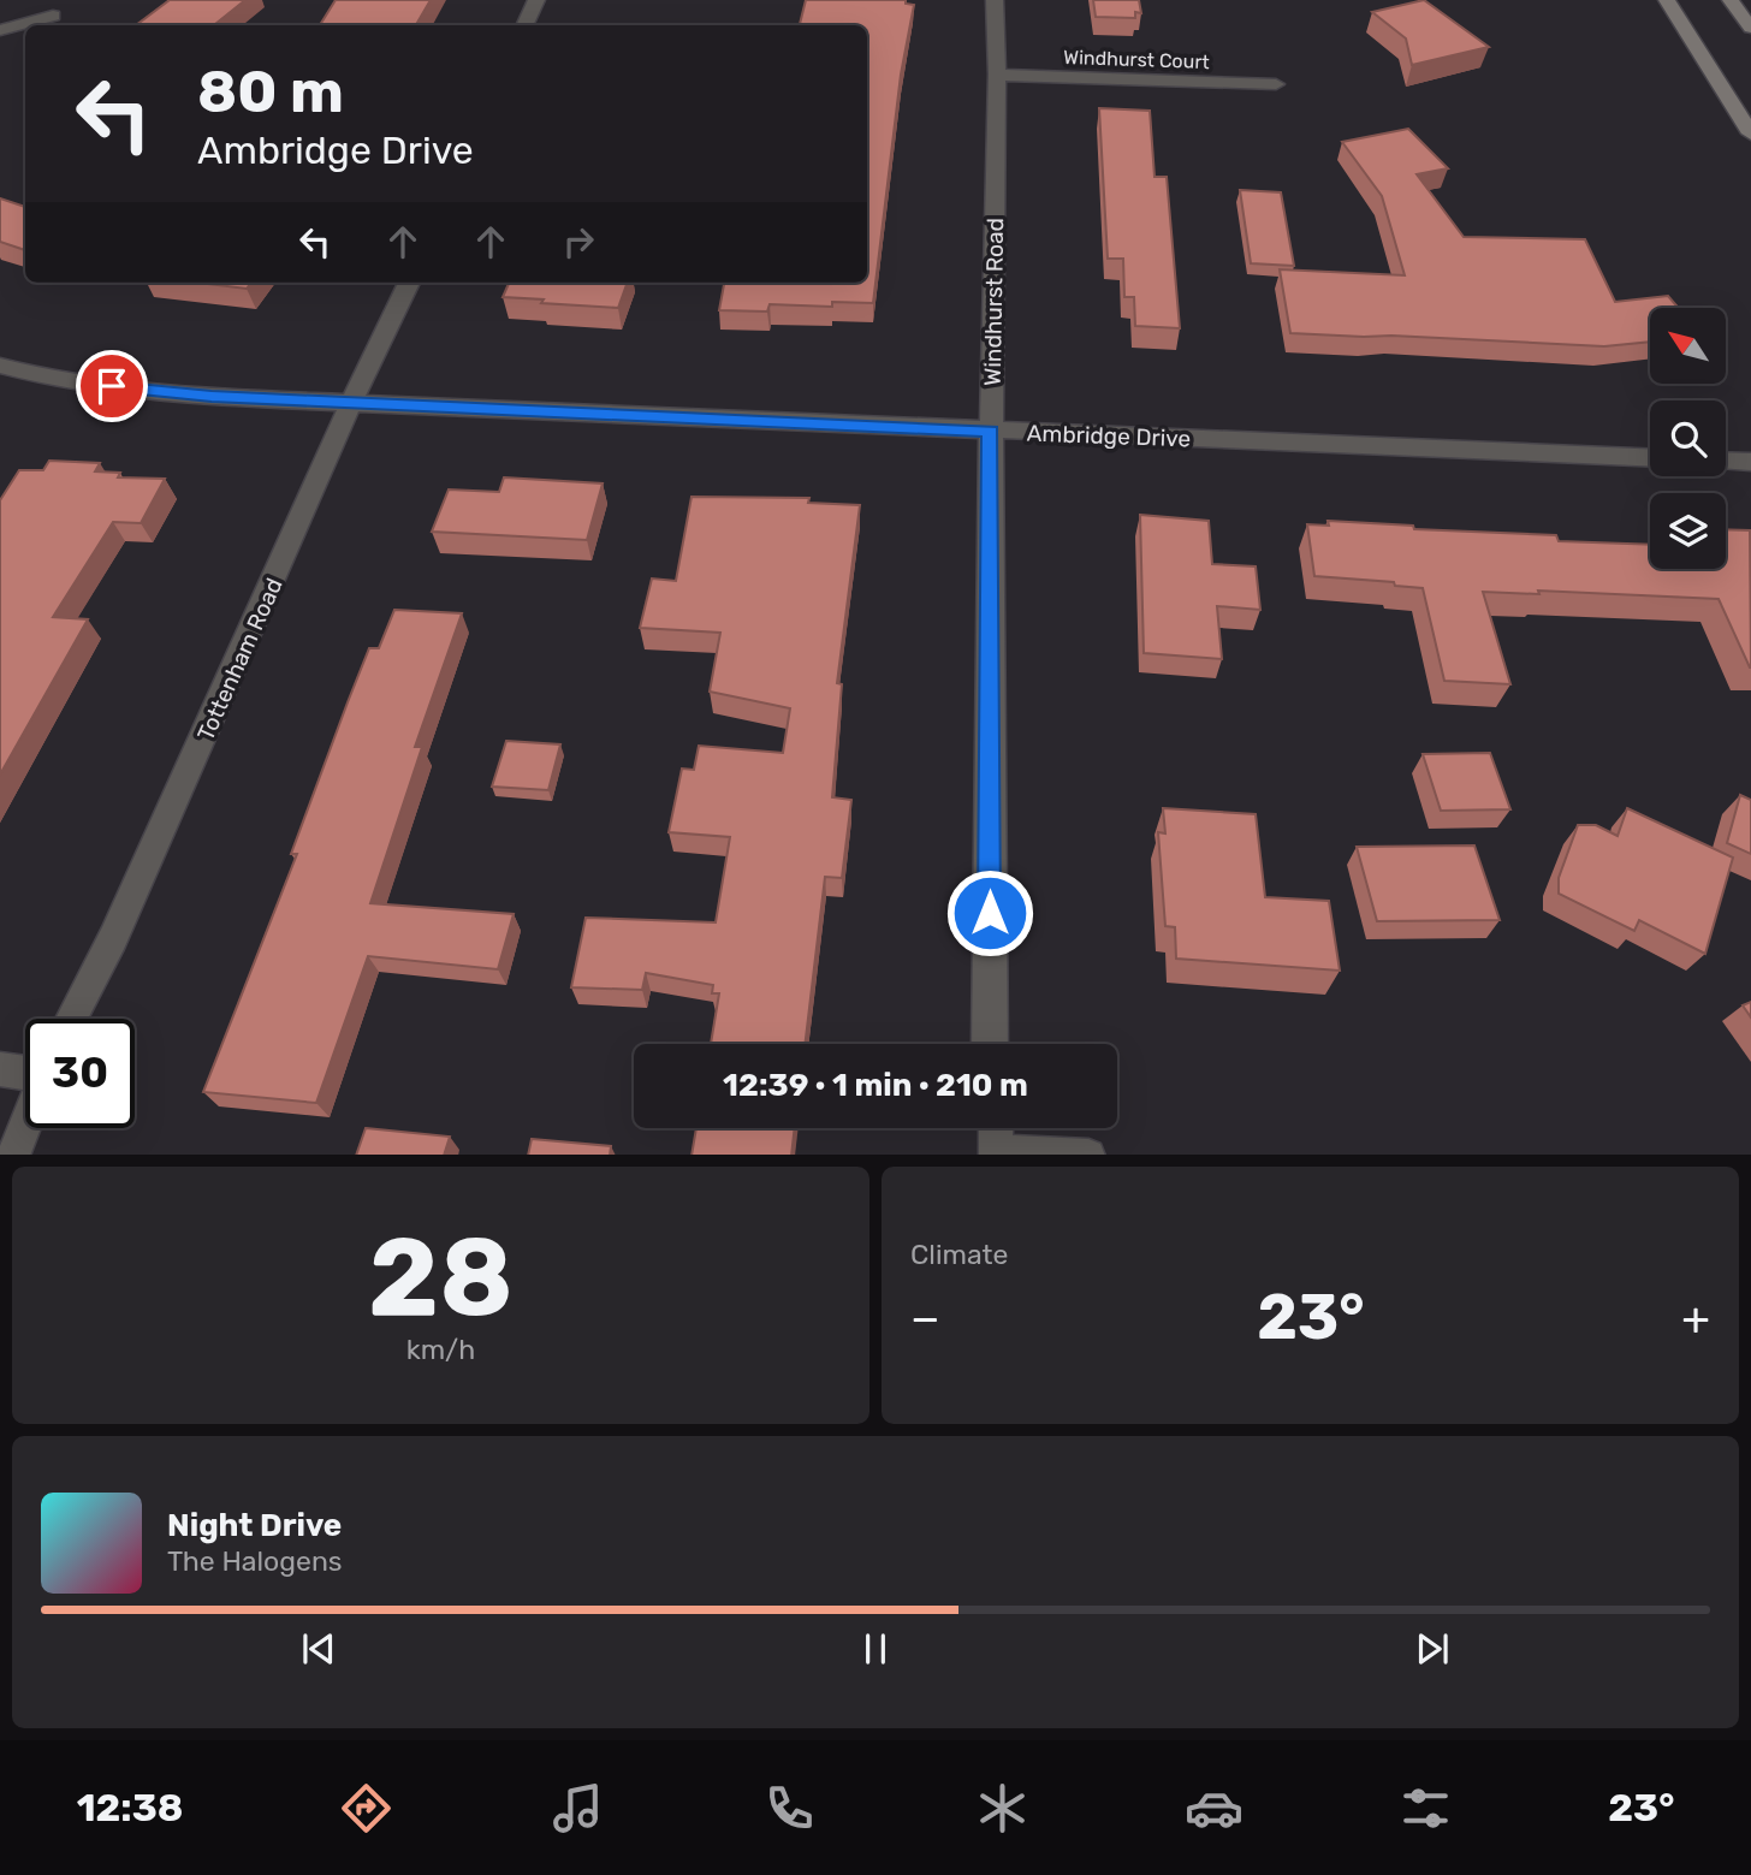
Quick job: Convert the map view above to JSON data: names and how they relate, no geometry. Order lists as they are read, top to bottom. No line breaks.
{"streets":{"street":["Windhurst Court","Windhurst Road","Ambridge Drive","Tottenham Road"]},"crossings":[["Windhurst Court","Windhurst Road"],["Windhurst Road","Ambridge Drive"],["Ambridge Drive","Tottenham Road"]],"north":"top left","page":{"turn":["80 m","Ambridge Drive"],"limit":"30","trip":"12:39 · 1 min · 210 m","tile":[["28","km/h"],"Climate"],"heat":["−","23°","+"],"song":["Night Drive","The Halogens"],"tabs":["12:38","23°"]}}
